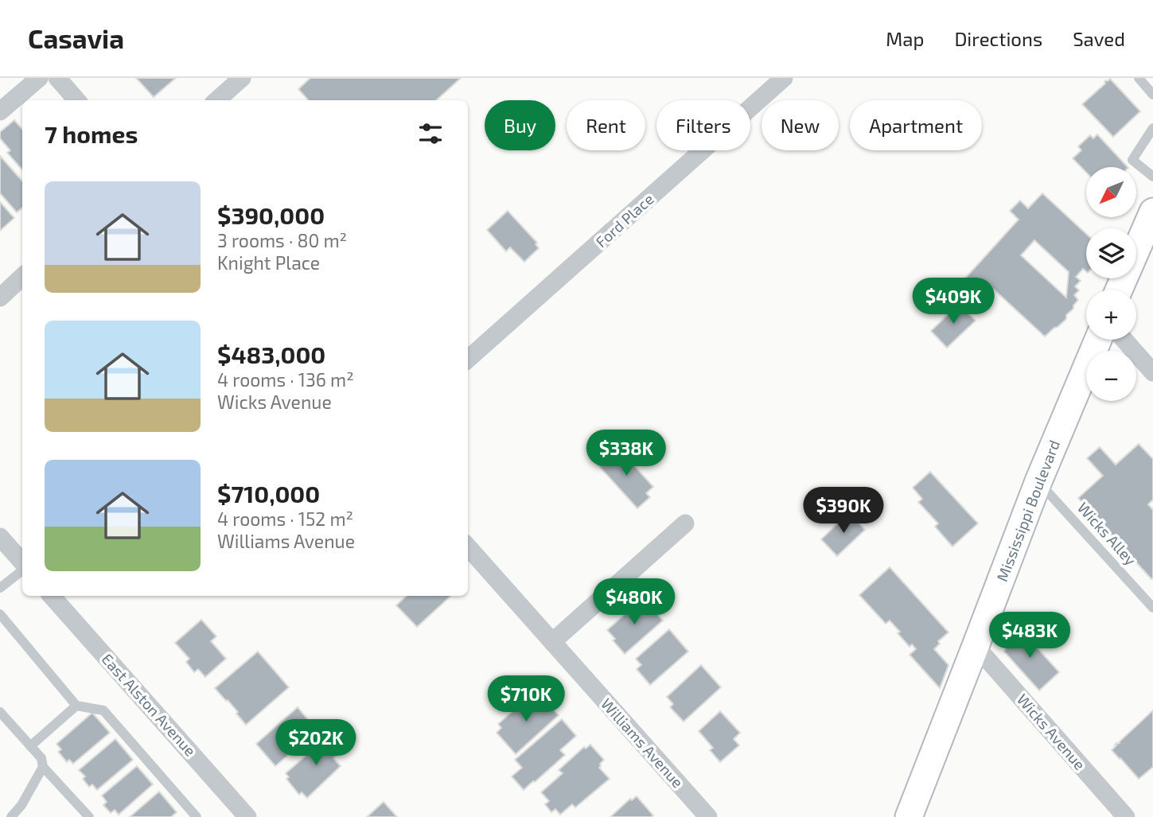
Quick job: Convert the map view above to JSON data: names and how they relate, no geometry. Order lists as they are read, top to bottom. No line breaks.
{"streets":{"main road":["Mississippi Boulevard"],"street":["Ford Place","East Alston Avenue","Wicks Avenue","Williams Avenue"],"lane":["Wicks Alley"]},"crossings":[["Mississippi Boulevard","Wicks Alley"],["Mississippi Boulevard","Wicks Avenue"]],"north":"bottom left","page":{"header":"Casavia","nav":["Map","Directions","Saved"],"chip":["Buy","Rent","Filters","New","Apartment"],"heading":"7 homes","map_buttons":["+","−"],"list":[{"name":"$390,000","note":"3 rooms · 80 m² · Knight Place"},{"name":"$483,000","note":"4 rooms · 136 m² · Wicks Avenue"},{"name":"$710,000","note":"4 rooms · 152 m² · Williams Avenue"}],"price":["$409K","$338K","$390K","$480K","$483K","$710K","$202K"]}}
